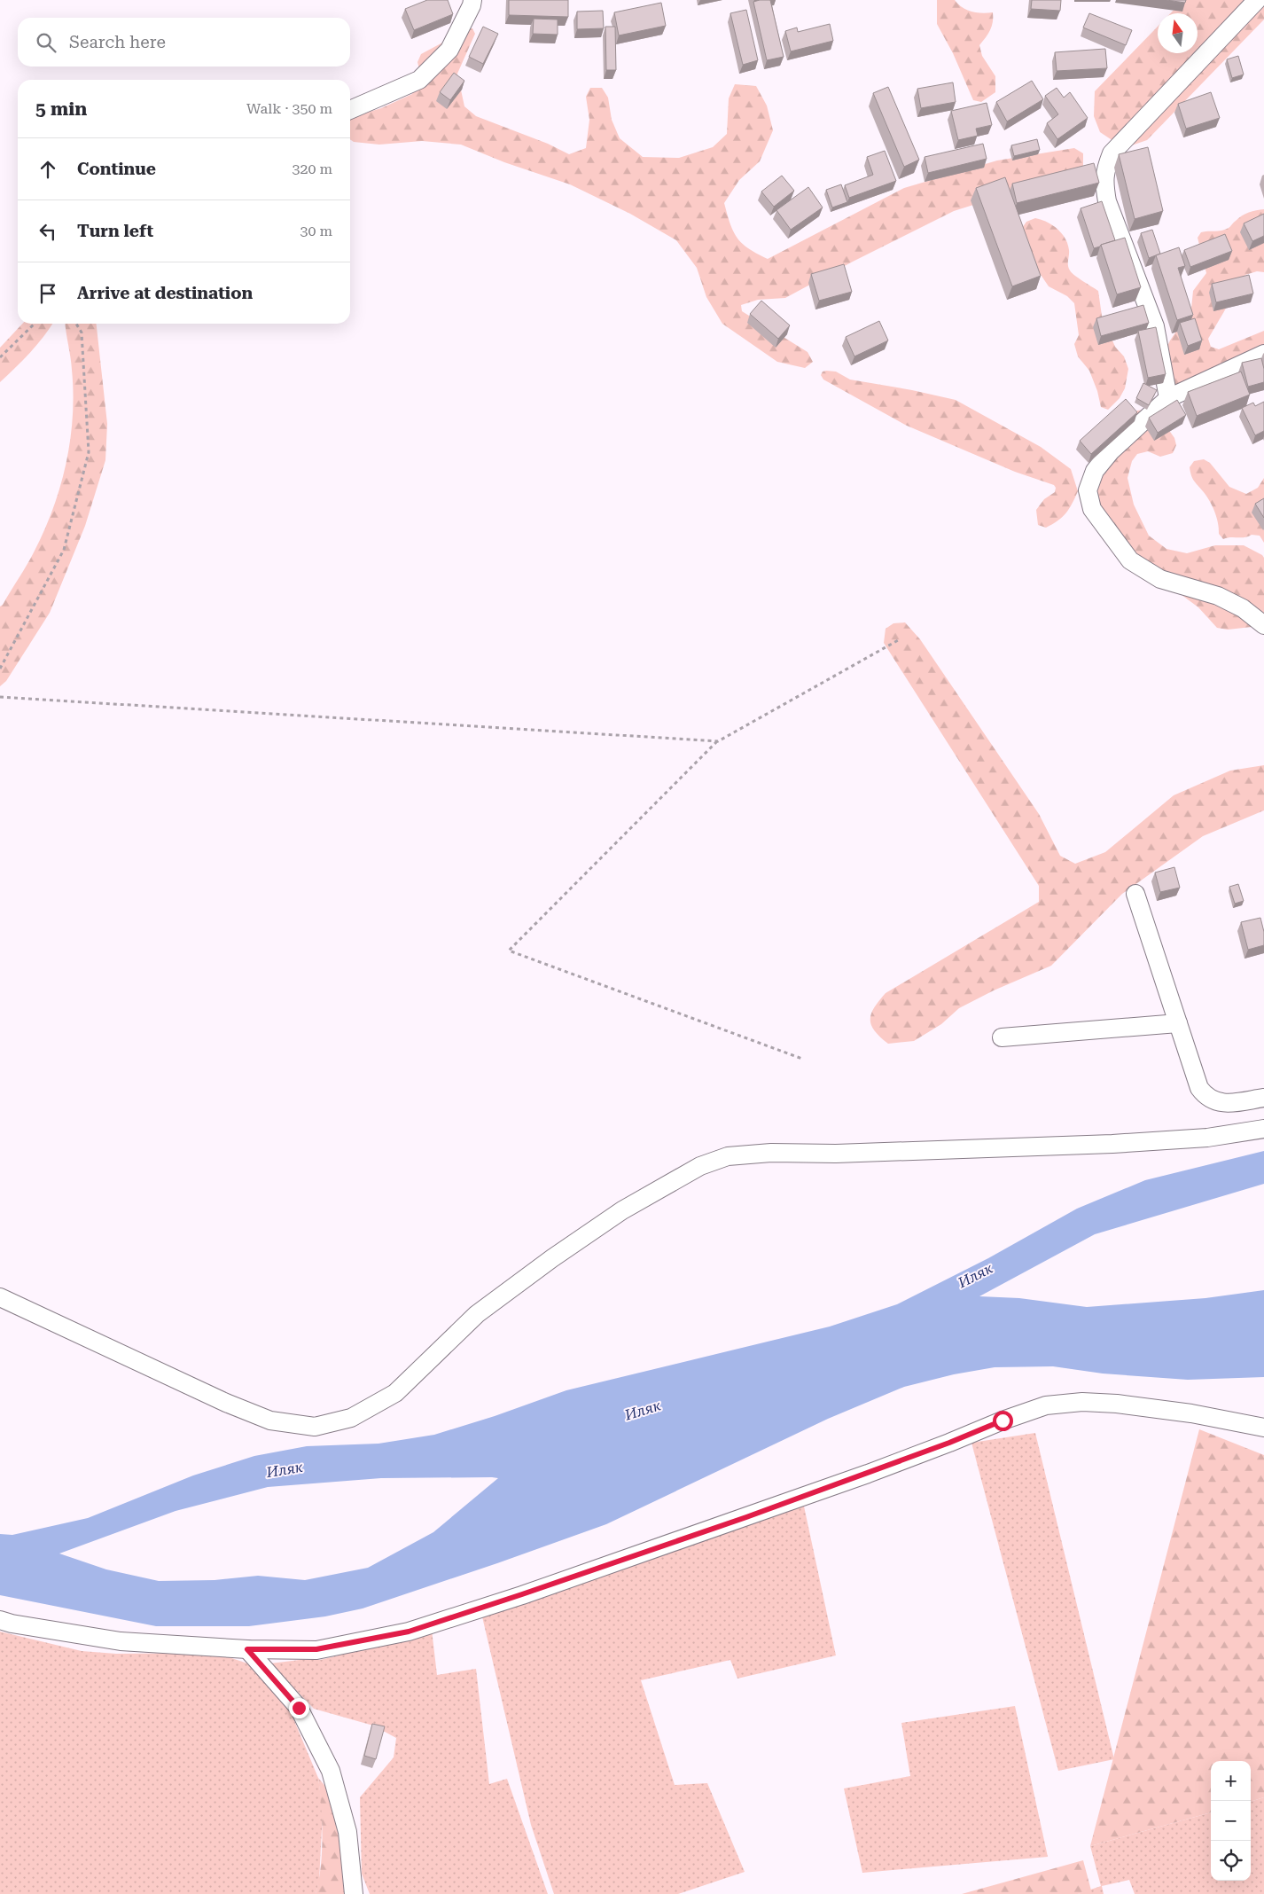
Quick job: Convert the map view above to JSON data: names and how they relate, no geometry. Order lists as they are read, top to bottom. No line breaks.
{"water":["Иляк"],"north":"top","page":{"search":"Search here","heading":["5 min","Walk · 350 m"],"list":[["Continue","320 m"],["Turn left","30 m"],"Arrive at destination"],"map_buttons":["+","−"]}}
